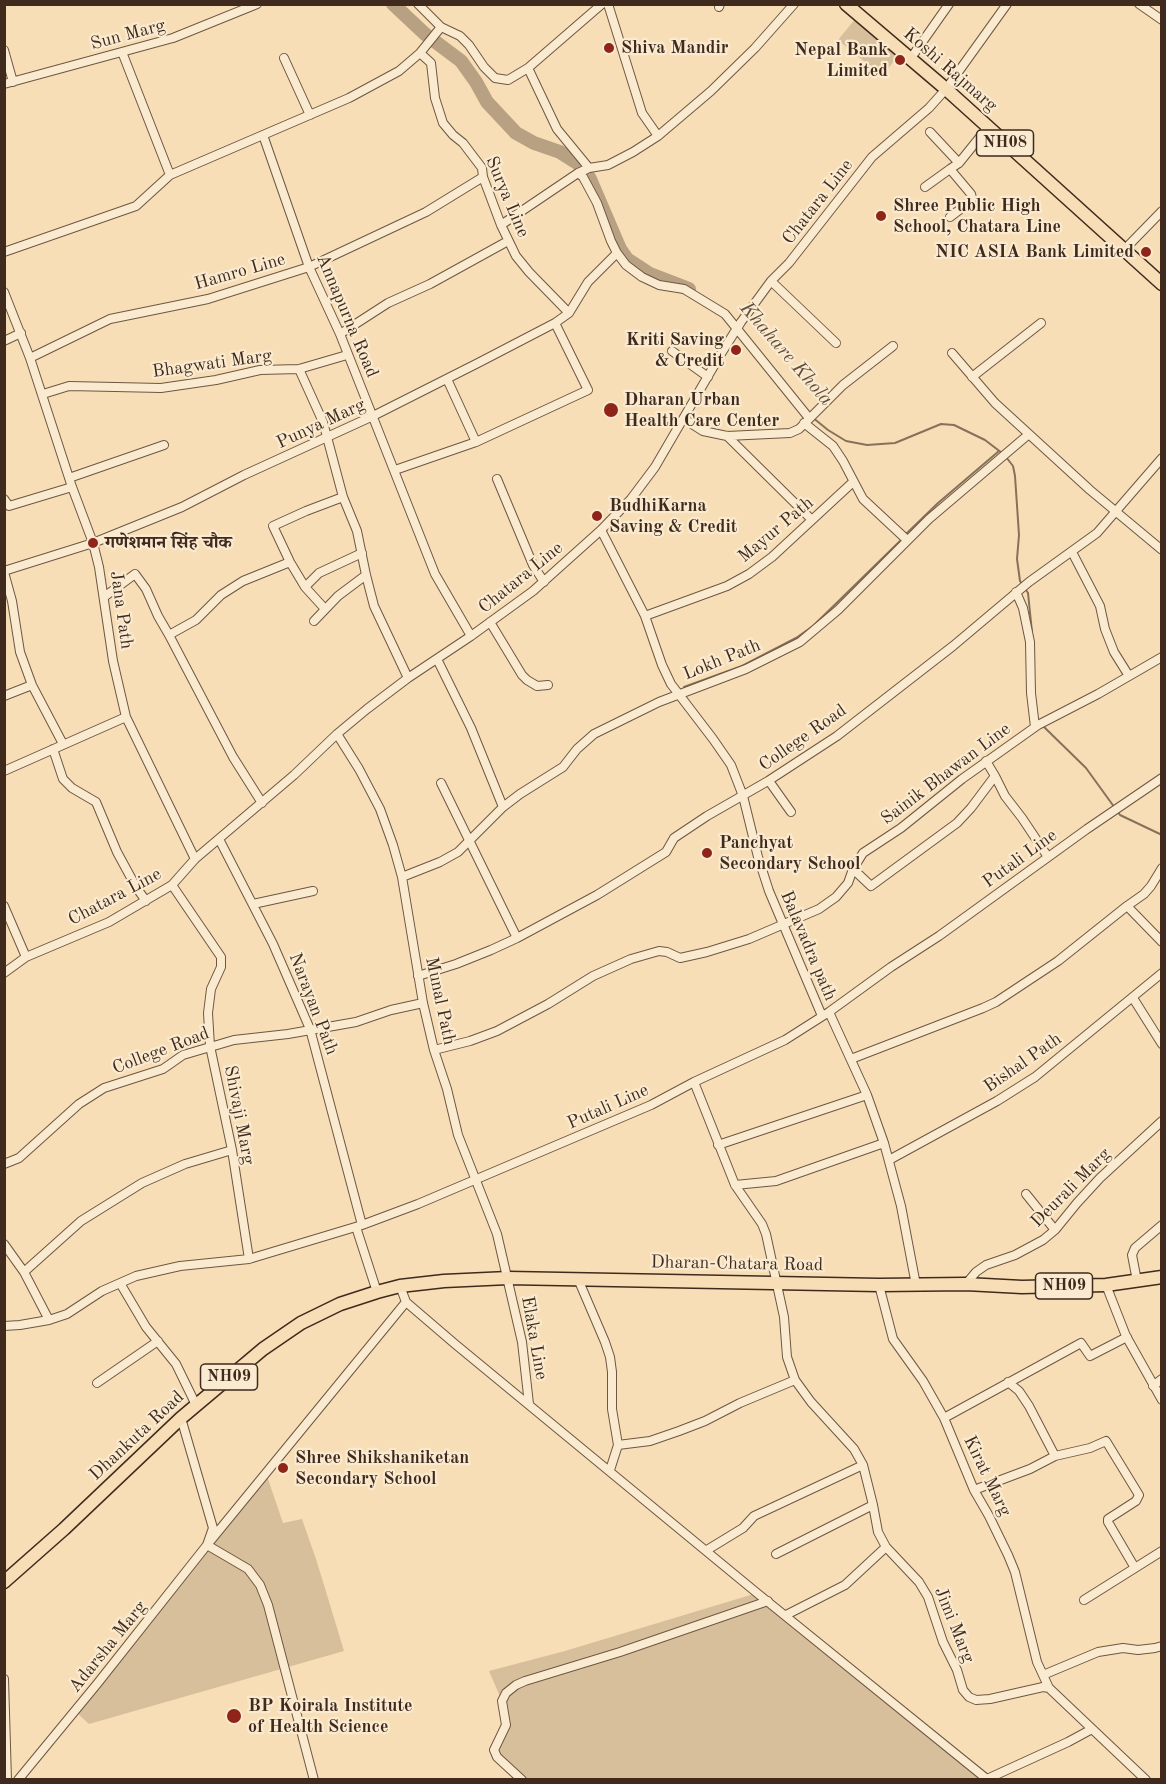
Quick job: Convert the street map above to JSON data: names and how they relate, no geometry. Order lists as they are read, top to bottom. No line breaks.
{"streets":{"main road":["Koshi Rajmarg","NH08","Dharan-Chatara Road","NH09","Dhankuta Road"],"street":["Sun Marg","Surya Line","Chatara Line","Hamro Line","Annapurna Road","Bhagwati Marg","Punya Marg","Mayur Path","Jana Path","Lokh Path","College Road","Sainik Bhawan Line","Putali Line","Balavadra path","Munal Path","Narayan Path","Bishal Path","Shivaji Marg","Deurali Marg","Elaka Line","Kirat Marg","Jimi Marg","Adarsha Marg"]},"crossings":[["Koshi Rajmarg","Chatara Line"],["Surya Line","Hamro Line"],["Surya Line","Punya Marg"],["Chatara Line","Annapurna Road"],["Chatara Line","Jana Path"],["Chatara Line","Balavadra path"],["Chatara Line","Munal Path"],["Chatara Line","Narayan Path"],["Chatara Line","Shivaji Marg"],["Hamro Line","Annapurna Road"],["Hamro Line","Jana Path"],["Annapurna Road","Bhagwati Marg"],["Annapurna Road","Punya Marg"],["Bhagwati Marg","Jana Path"],["Punya Marg","Jana Path"],["Mayur Path","Balavadra path"],["Lokh Path","Balavadra path"],["Lokh Path","Munal Path"],["College Road","Balavadra path"],["College Road","Munal Path"],["College Road","Narayan Path"],["College Road","Shivaji Marg"],["Sainik Bhawan Line","Balavadra path"],["Sainik Bhawan Line","Munal Path"],["Putali Line","Balavadra path"],["Putali Line","Munal Path"],["Putali Line","Narayan Path"],["Putali Line","Shivaji Marg"],["Putali Line","Jimi Marg"],["Balavadra path","Bishal Path"],["Balavadra path","Dharan-Chatara Road"],["Munal Path","Dharan-Chatara Road"],["Munal Path","Elaka Line"],["Munal Path","Dhankuta Road"],["Narayan Path","Dhankuta Road"],["Deurali Marg","Dharan-Chatara Road"],["Deurali Marg","NH09"],["Dharan-Chatara Road","NH09"],["Dharan-Chatara Road","Elaka Line"],["Dharan-Chatara Road","Dhankuta Road"],["Dharan-Chatara Road","Kirat Marg"],["Dharan-Chatara Road","Jimi Marg"],["Elaka Line","Dhankuta Road"],["Dhankuta Road","Adarsha Marg"],["Kirat Marg","Jimi Marg"]],"water":["Khahare Khola"],"places":["Shiva Mandir","Nepal Bank Limited","Shree Public High School, Chatara Line","NIC ASIA Bank Limited","Kriti Saving & Credit","Dharan Urban Health Care Center","BudhiKarna Saving & Credit","गणेशमान सिंह चौक","Panchyat Secondary School","Shree Shikshaniketan Secondary School","BP Koirala Institute of Health Science"]}
